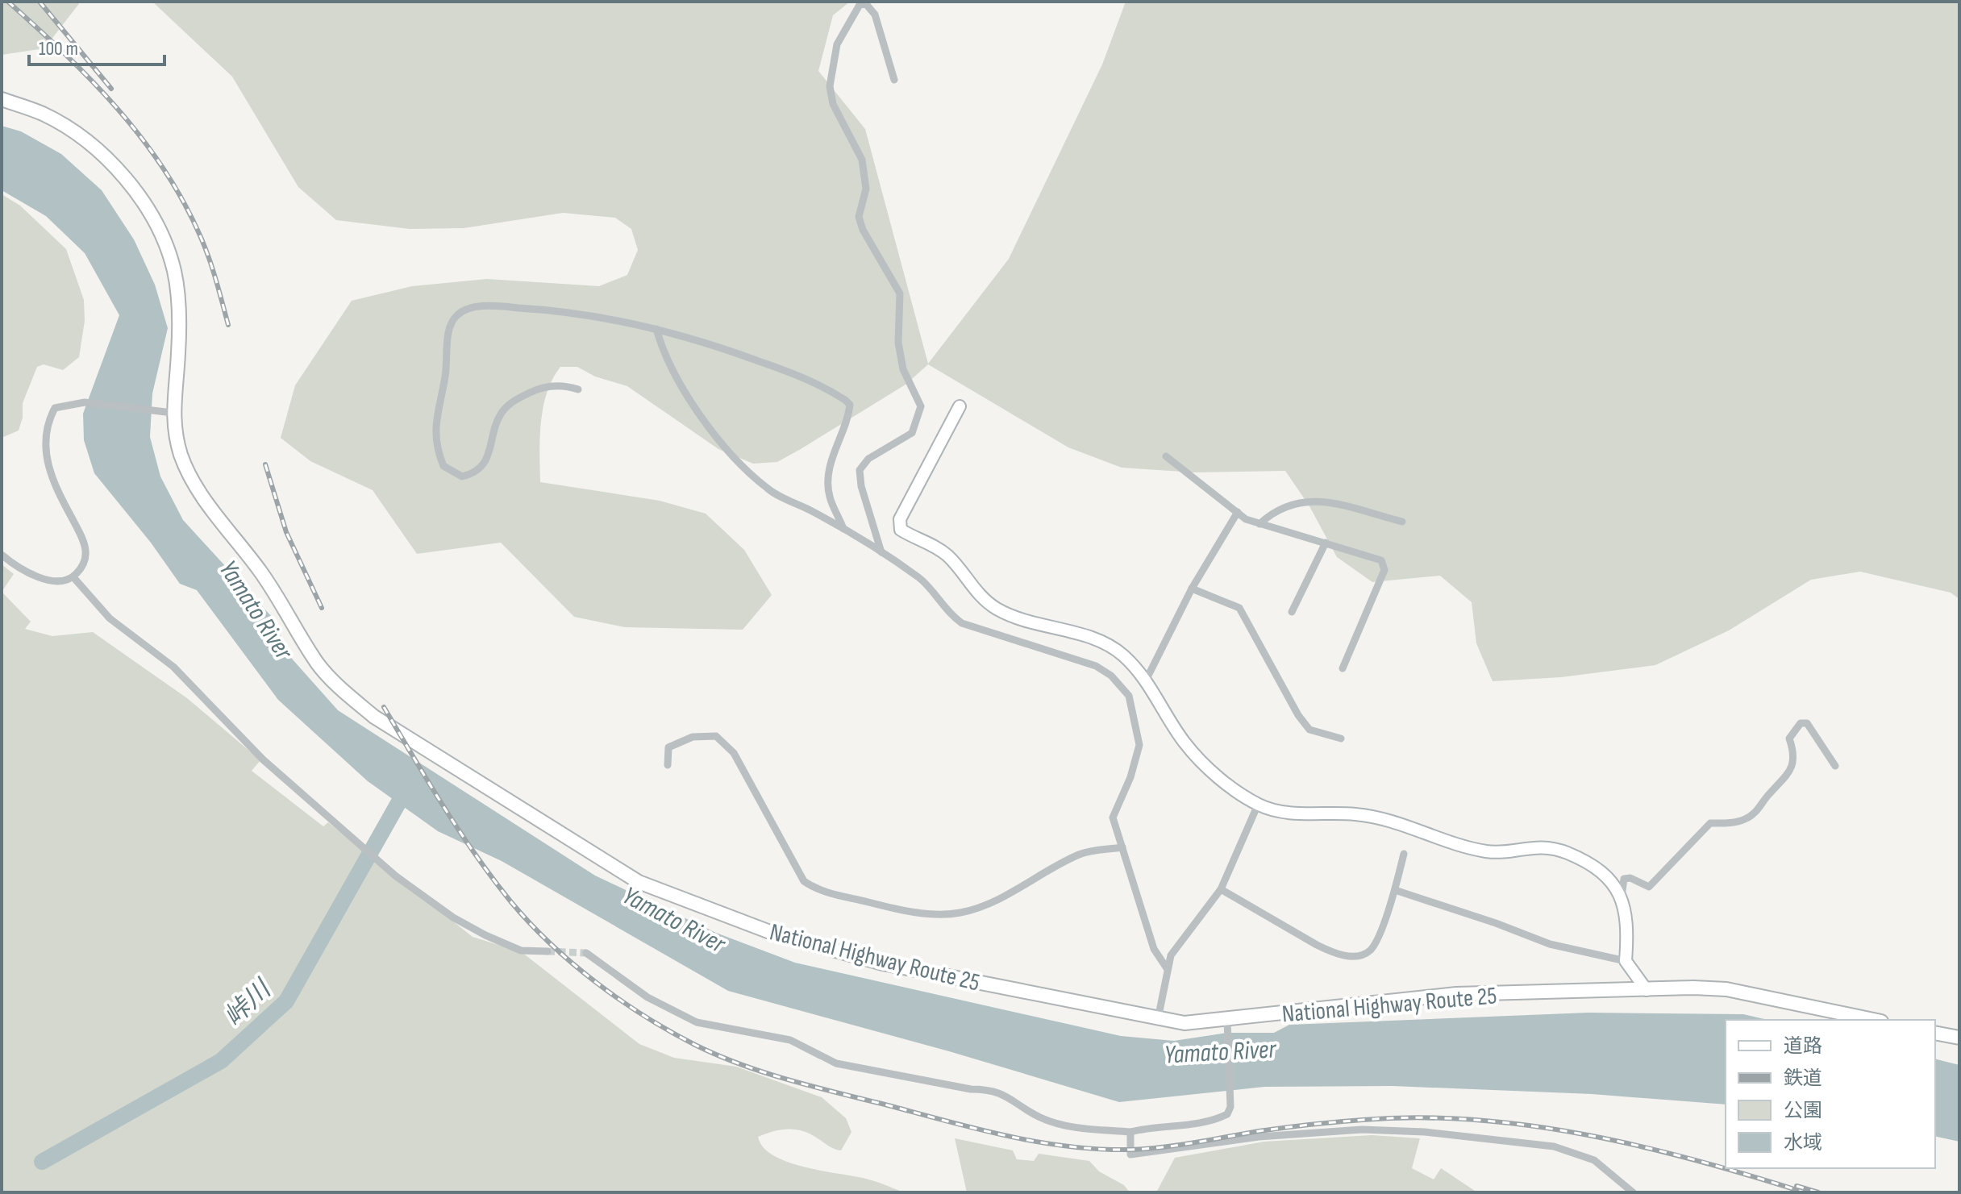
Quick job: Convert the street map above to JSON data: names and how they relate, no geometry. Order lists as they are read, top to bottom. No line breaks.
{"streets":{"highway":["National Highway Route 25"]},"water":["Yamato River","峠川"],"legend":["道路","鉄道","公園","水域"],"scale_bar":"100 m"}
